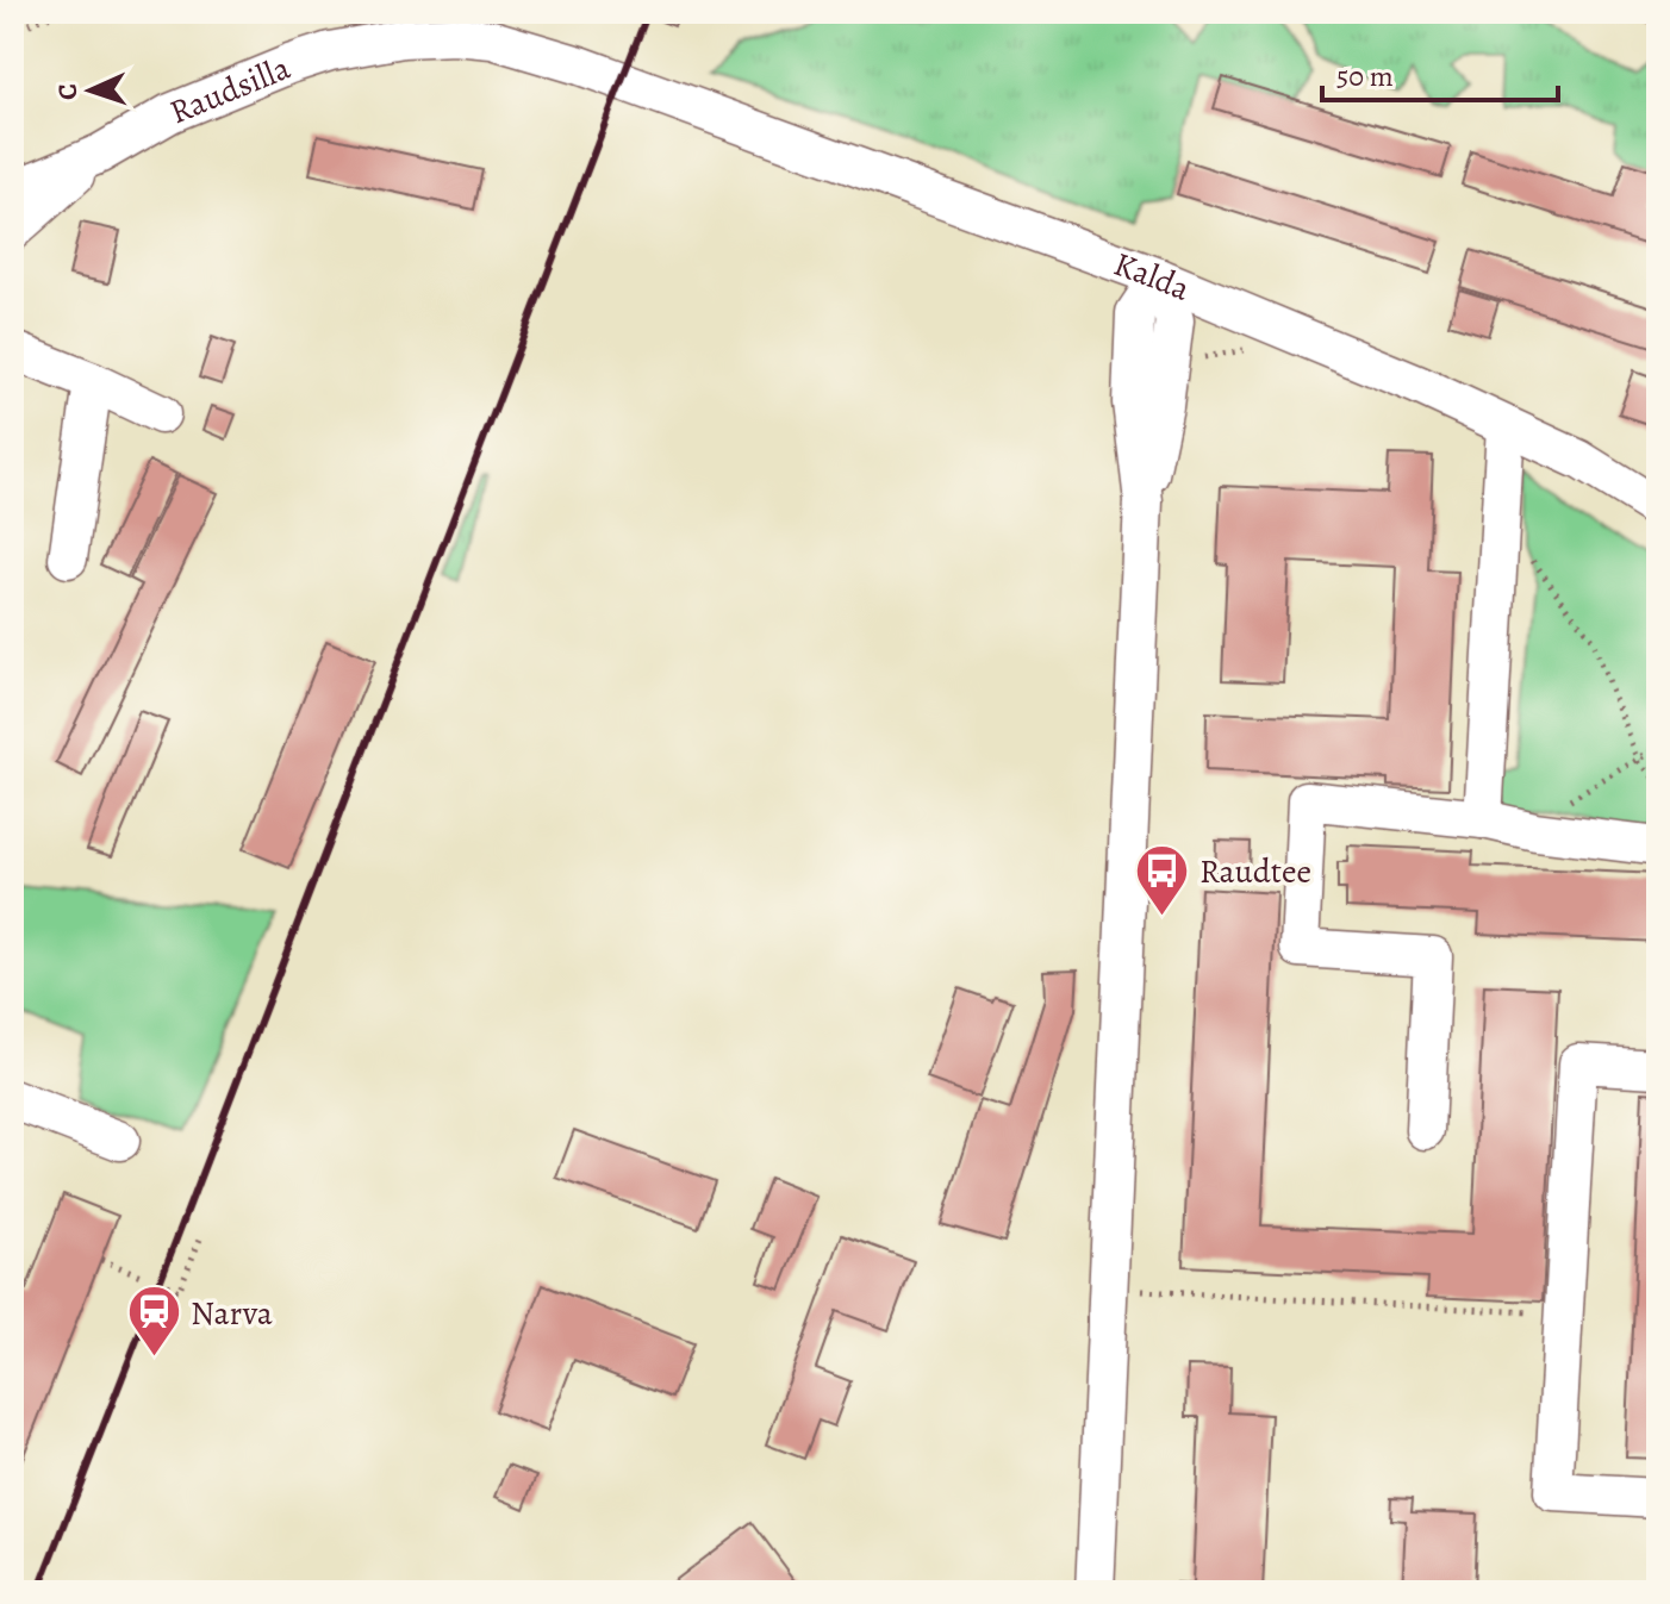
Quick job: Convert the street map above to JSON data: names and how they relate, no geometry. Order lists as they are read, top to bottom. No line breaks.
{"streets":{"street":["Raudsilla","Kalda"]},"crossings":[["Raudsilla","Kalda"]],"places":{"bus stop":["Raudtee"],"station":["Narva"]},"scale_bar":"50 m","north":"left"}
